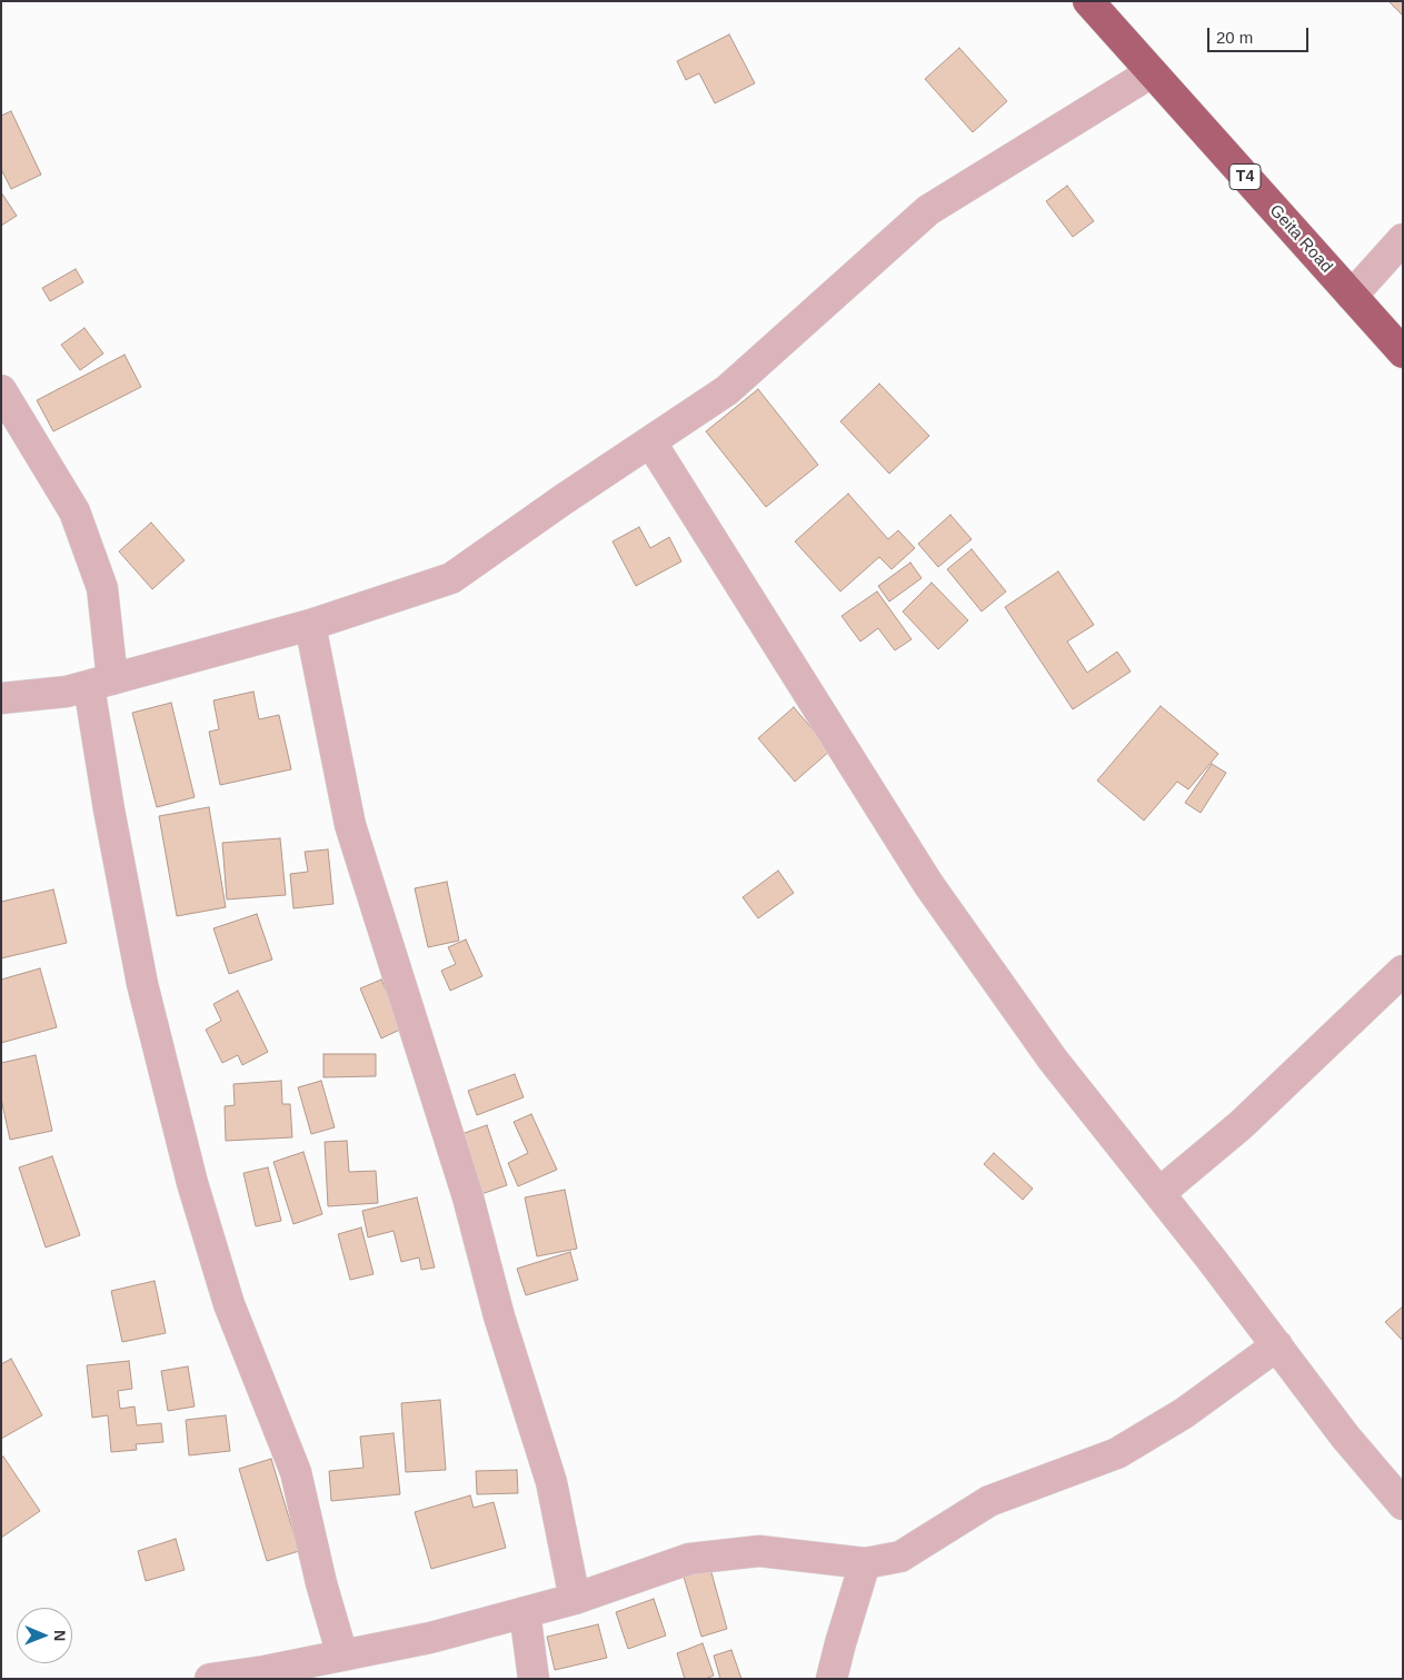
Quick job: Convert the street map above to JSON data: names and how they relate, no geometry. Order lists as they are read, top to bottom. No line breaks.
{"streets":{"highway":["T4","Geita Road"]},"scale_bar":"20 m","north":"right"}
